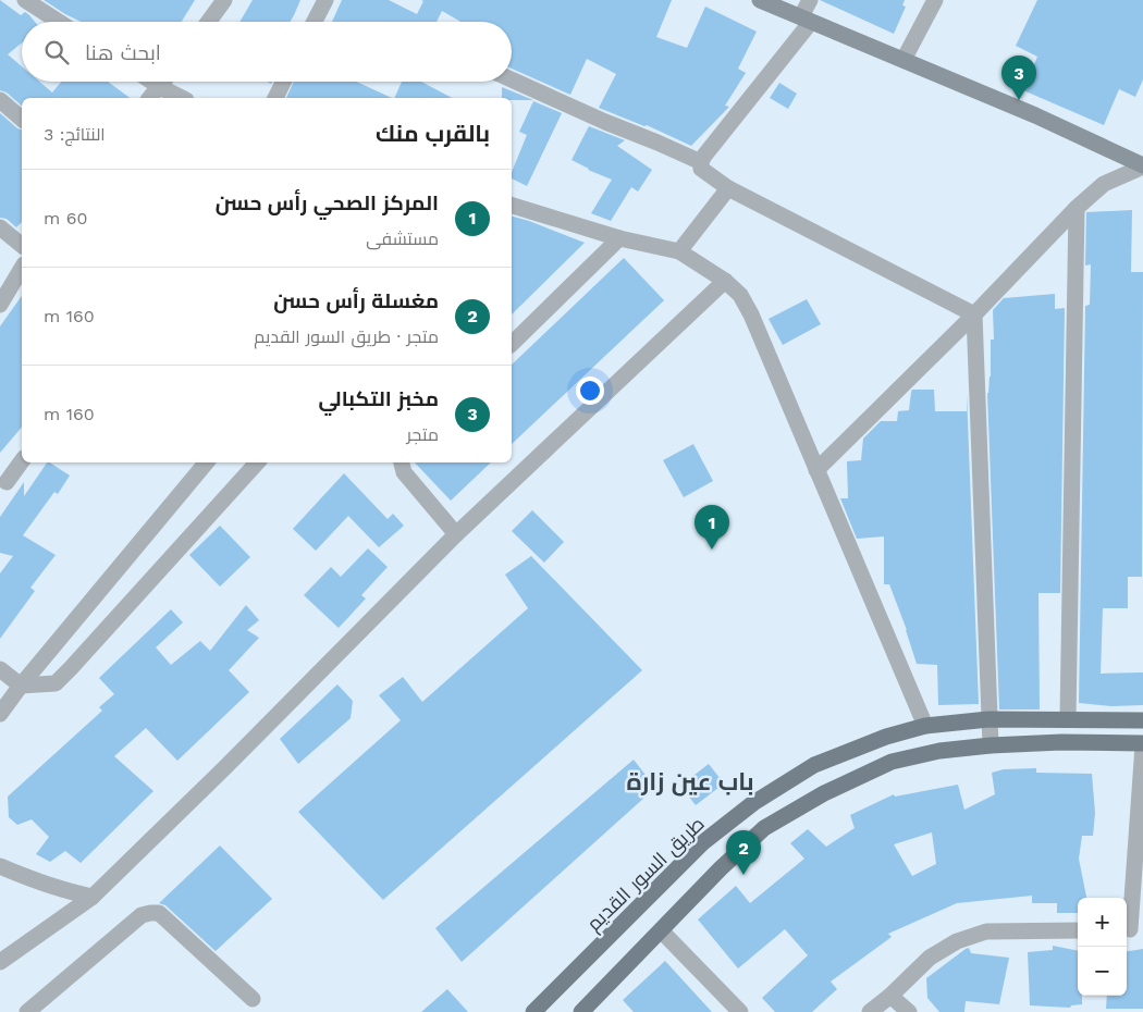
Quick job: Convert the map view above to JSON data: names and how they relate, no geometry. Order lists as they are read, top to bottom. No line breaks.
{"streets":{"main road":["طريق السور القديم"]},"districts":["باب عين زارة"],"page":{"search":"ابحث هنا","pins":["3","1","2"],"heading":["بالقرب منك","النتائج: 3"],"list":[{"mark":"1","name":"المركز الصحي رأس حسن","note":"مستشفى","value":"60 m"},{"mark":"2","name":"مغسلة رأس حسن","note":"متجر · طريق السور القديم","value":"160 m"},{"mark":"3","name":"مخبز التكبالي","note":"متجر","value":"160 m"}],"map_buttons":["+","−"]}}
